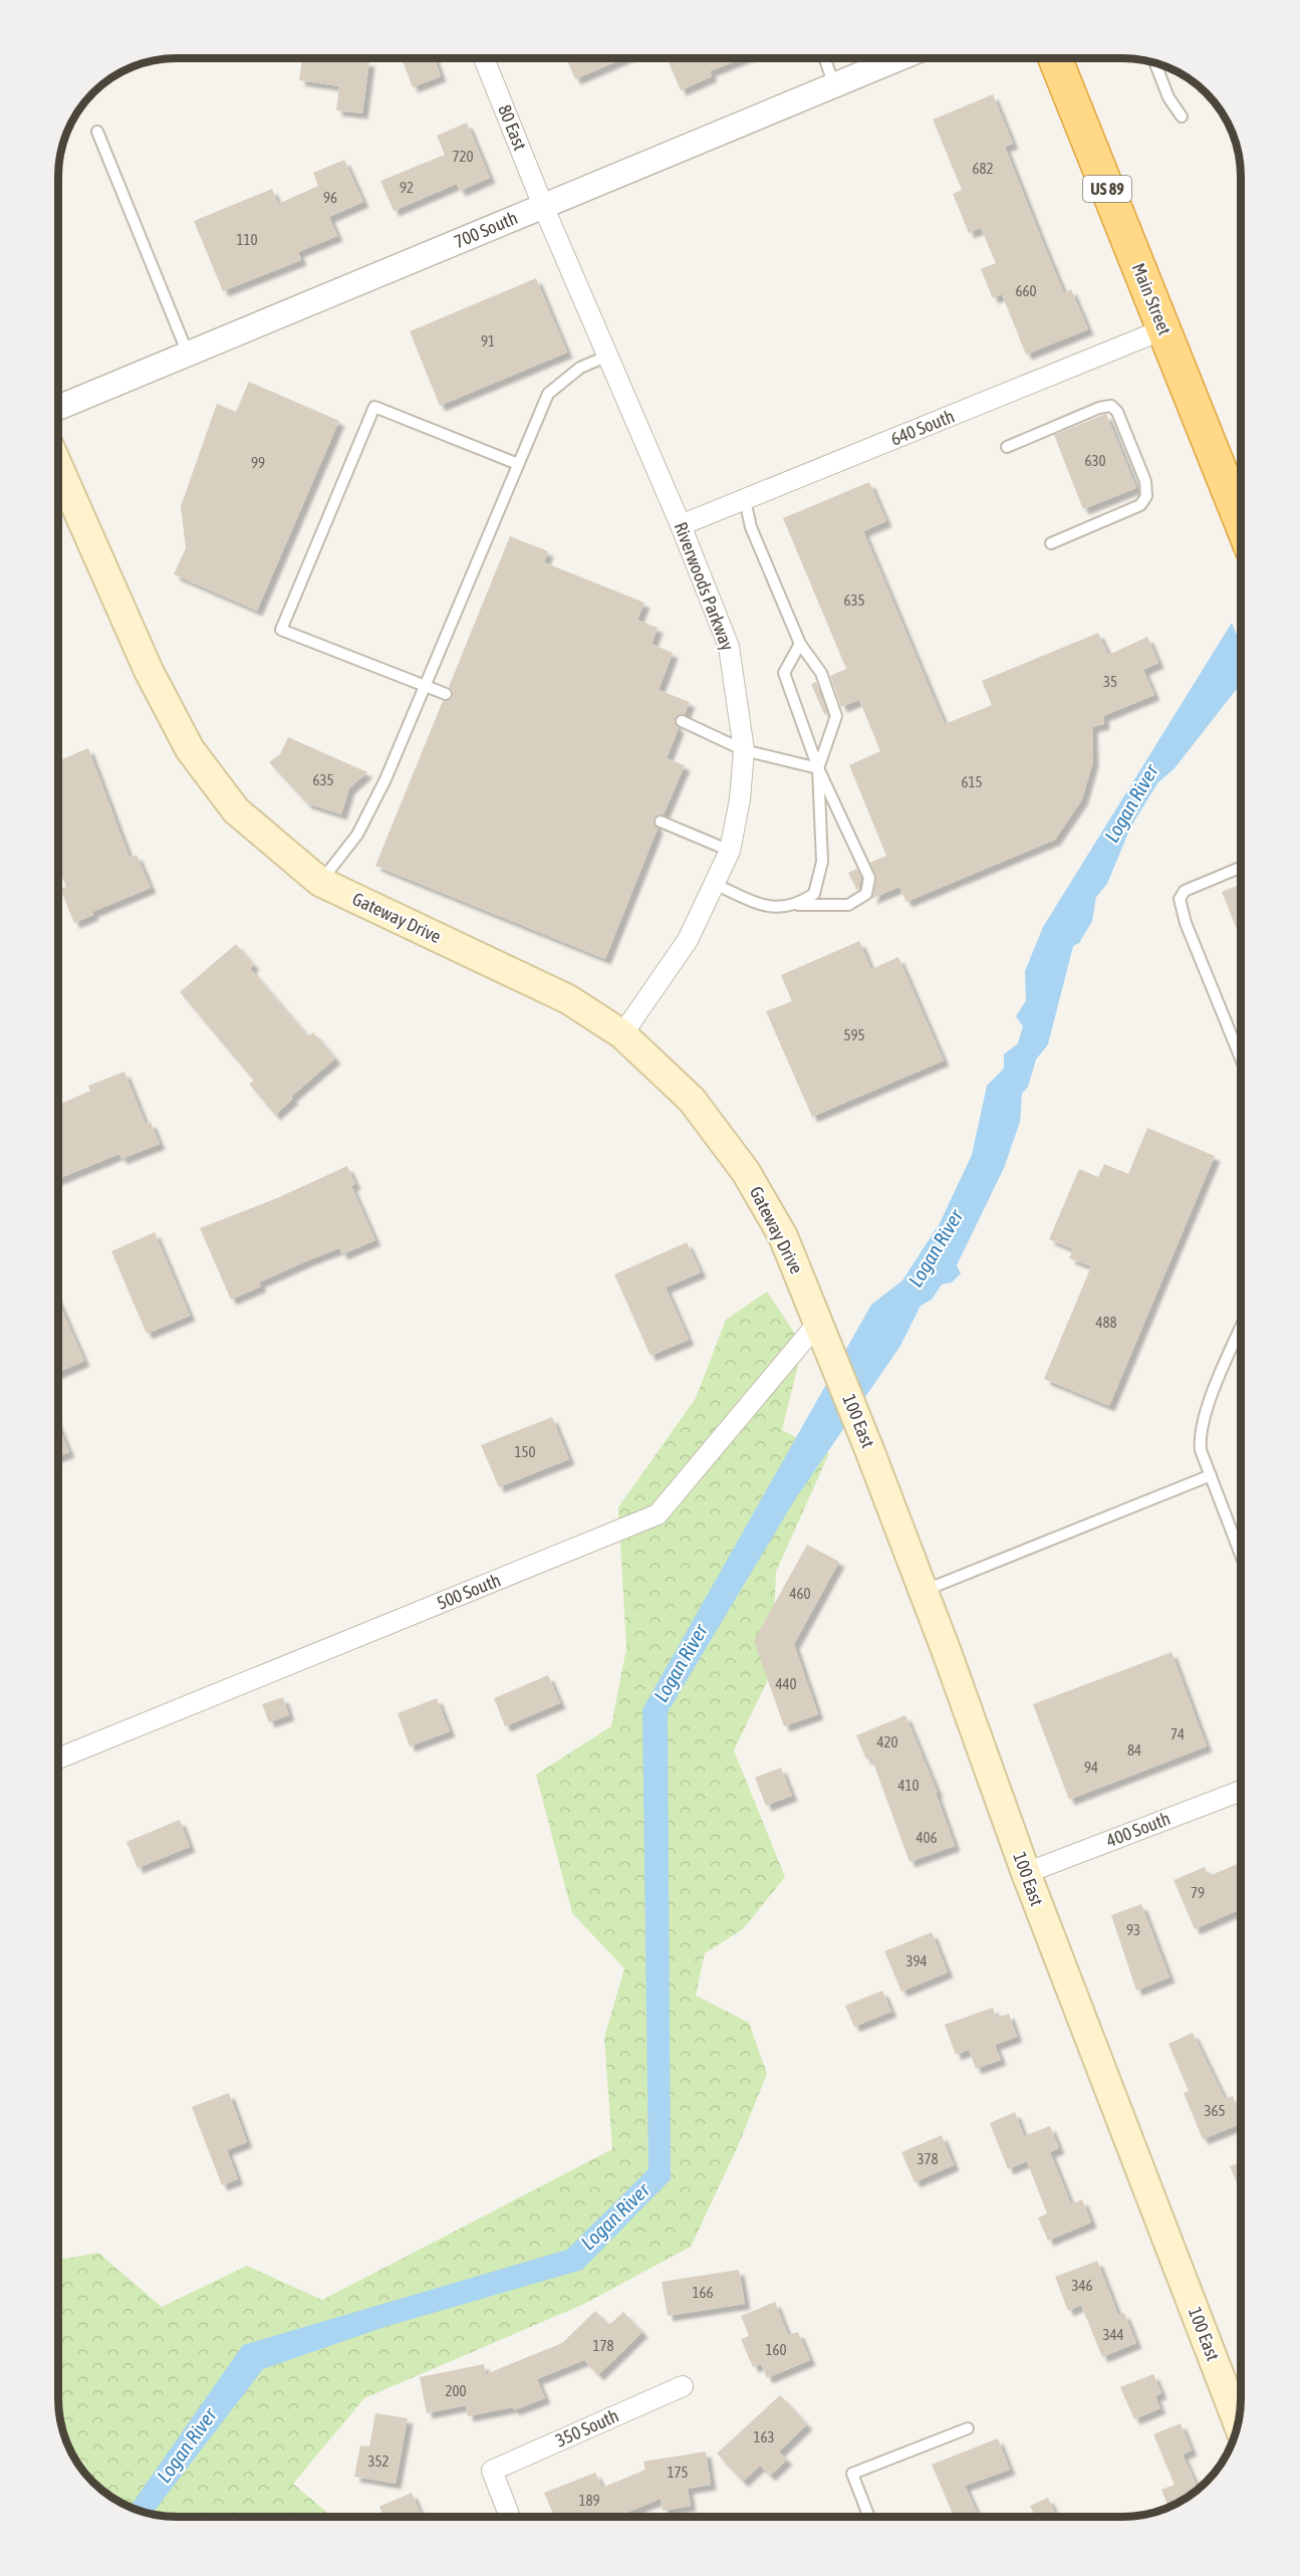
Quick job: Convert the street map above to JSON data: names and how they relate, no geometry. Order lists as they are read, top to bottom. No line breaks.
{"streets":{"highway":["US 89","Main Street"],"main road":["Gateway Drive","100 East"],"street":["80 East","700 South","640 South","Riverwoods Parkway","500 South","400 South","350 South"]},"crossings":[["80 East","700 South"],["80 East","Riverwoods Parkway"],["700 South","Riverwoods Parkway"],["Main Street","640 South"],["640 South","Riverwoods Parkway"],["Riverwoods Parkway","Gateway Drive"],["Gateway Drive","100 East"],["Gateway Drive","500 South"],["100 East","500 South"],["100 East","400 South"]],"water":["Logan River"],"house_numbers":["720","682","92","96","110","660","91","630","99","635","35","635","615","595","488","150","460","440","74","420","84","94","410","406","79","93","394","365","378","346","166","344","178","160","200","163","352","175","189"]}
